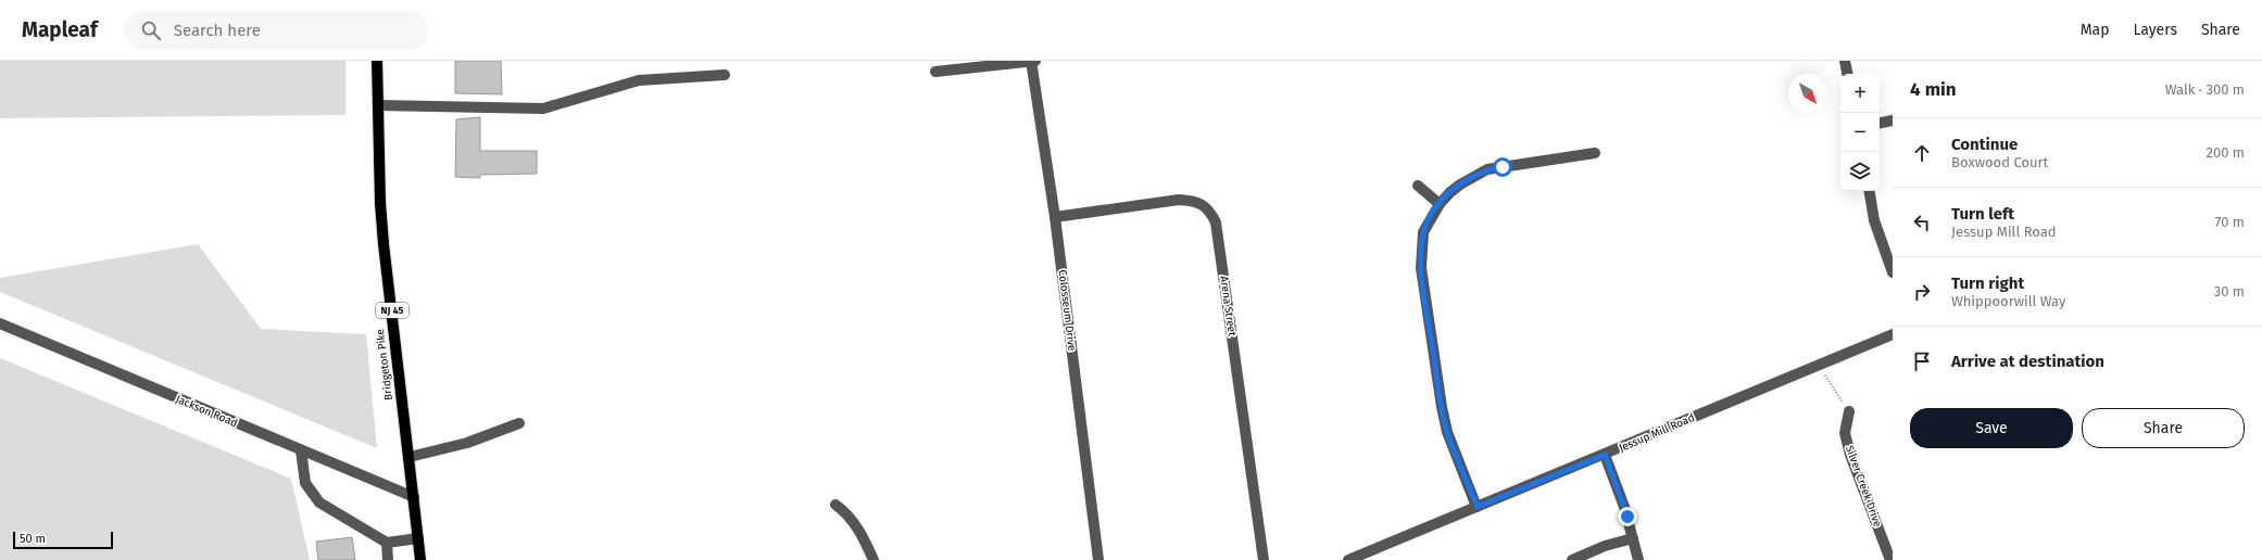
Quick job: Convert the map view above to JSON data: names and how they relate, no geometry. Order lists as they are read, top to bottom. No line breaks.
{"streets":{"main road":["NJ 45","Bridgeton Pike"],"street":["Arena Street","Colosseum Drive","Jackson Road","Jessup Mill Road","Silver Creek Drive"]},"crossings":[["Arena Street","Colosseum Drive"],["Bridgeton Pike","Jackson Road"]],"scale_bar":"50 m","north":"bottom right","page":{"header":"Mapleaf","search":"Search here","nav":["Map","Layers","Share"],"heading":["4 min","Walk · 300 m"],"map_buttons":["+","−"],"list":[["Continue","Boxwood Court","200 m"],["Turn left","Jessup Mill Road","70 m"],["Turn right","Whippoorwill Way","30 m"],"Arrive at destination"],"buttons":["Save","Share"],"scale":"50 m"}}
